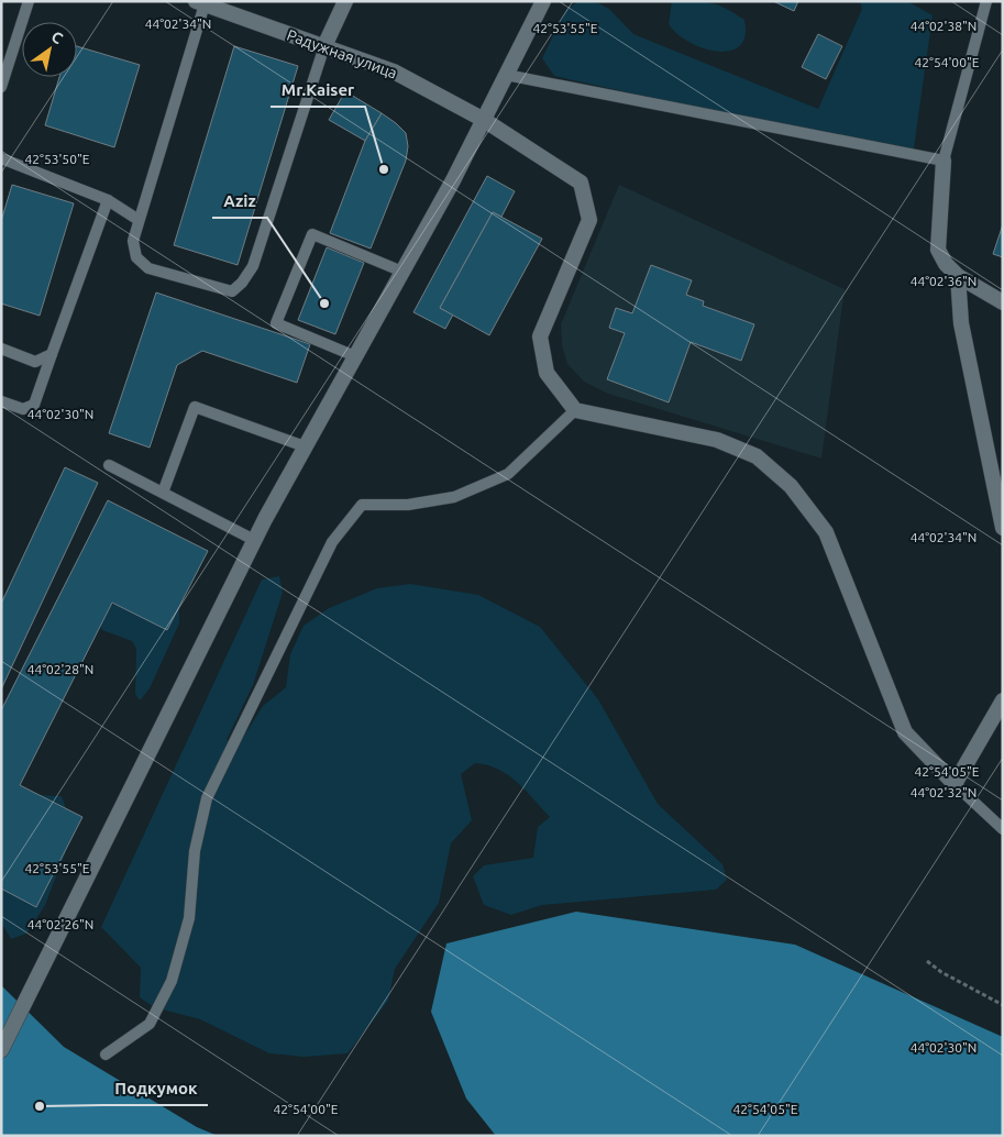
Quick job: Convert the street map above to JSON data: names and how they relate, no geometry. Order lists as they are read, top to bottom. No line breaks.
{"streets":{"street":["Радужная улица"]},"places":["Mr.Kaiser","Aziz","Подкумок"],"north":"top right","coordinates":["44°02'34\"N","44°02'38\"N","42°53'55\"E","42°54'00\"E","42°53'50\"E","44°02'36\"N","44°02'30\"N","44°02'28\"N","42°54'05\"E","44°02'32\"N","44°02'26\"N"]}
